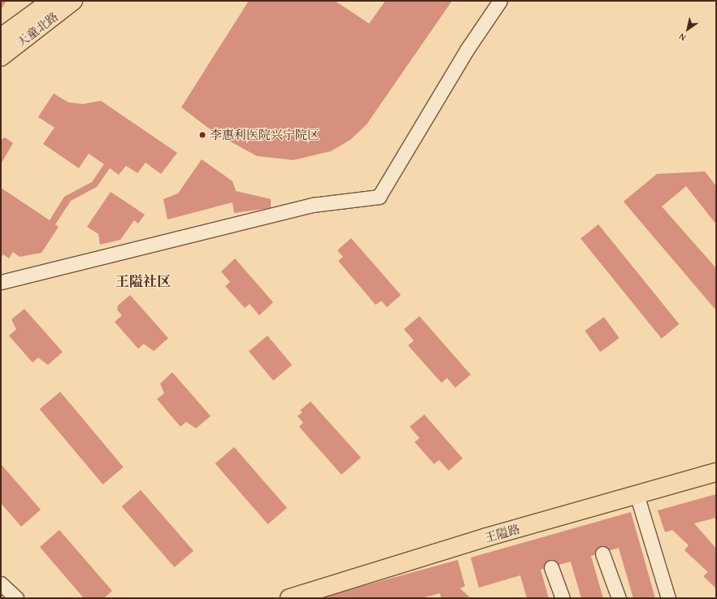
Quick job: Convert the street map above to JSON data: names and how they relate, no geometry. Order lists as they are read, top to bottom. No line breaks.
{"streets":{"main road":["天童北路","王隘路"]},"districts":["王隘社区"],"places":["李惠利医院兴宁院区"],"north":"bottom left"}
